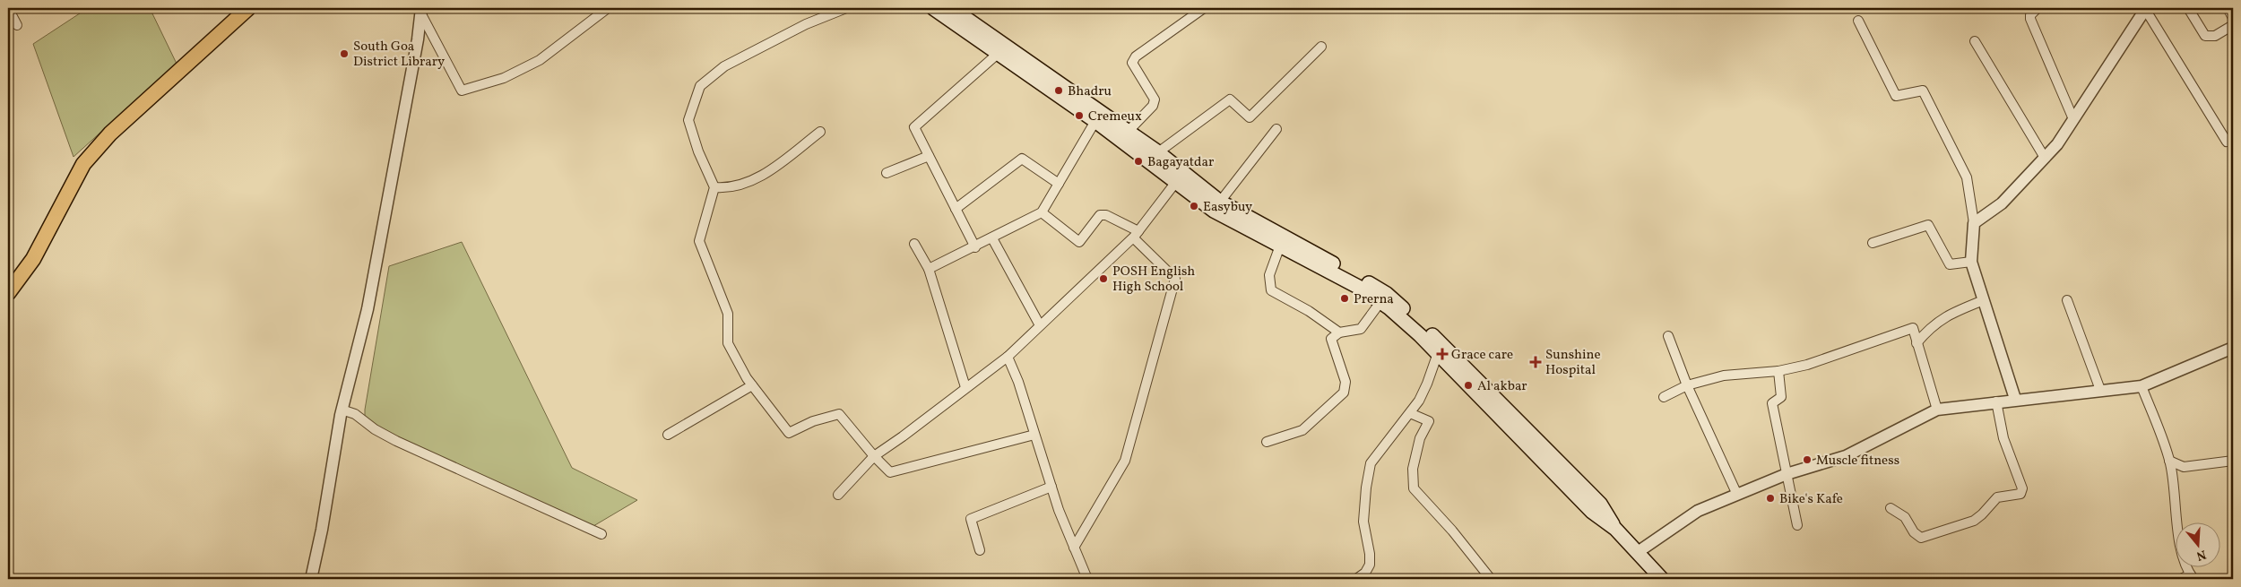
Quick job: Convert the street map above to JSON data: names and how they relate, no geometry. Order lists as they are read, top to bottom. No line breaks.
{"places":{"other":["South Goa District Library","Bhadru","Cremeux","Bagayatdar","Easybuy","POSH English High School","Prerna","Al akbar","Muscle fitness","Bike's Kafe"],"health":["Grace care","Sunshine Hospital"]},"north":"bottom"}
